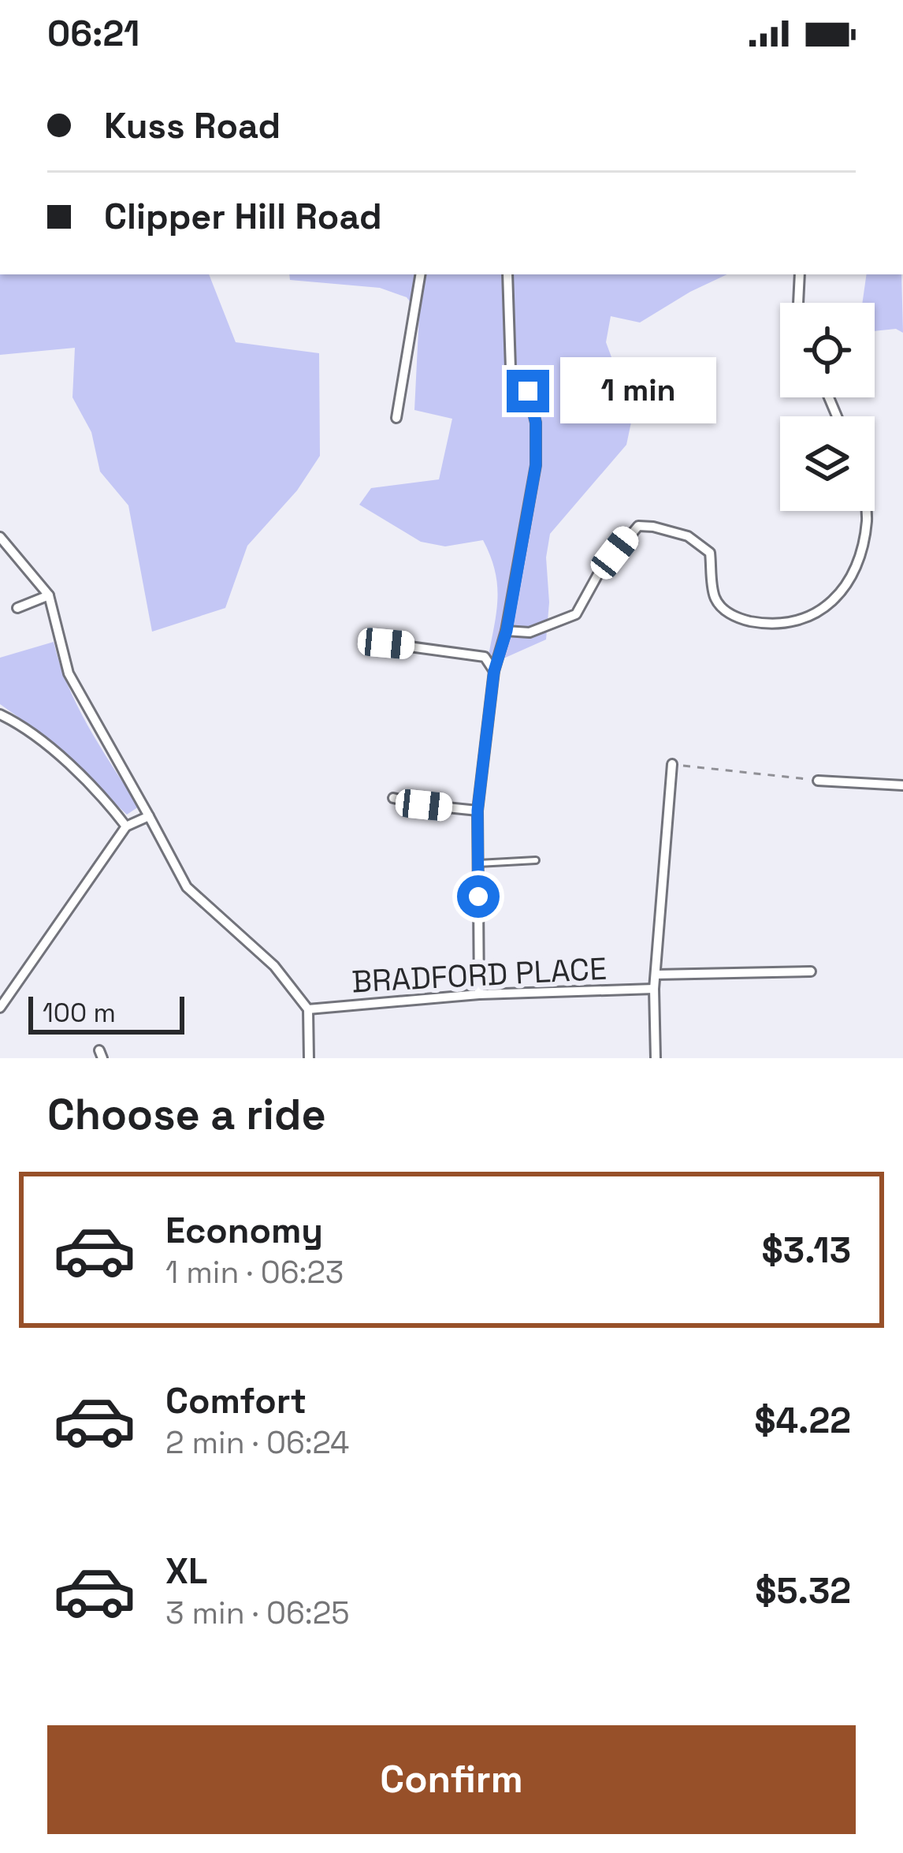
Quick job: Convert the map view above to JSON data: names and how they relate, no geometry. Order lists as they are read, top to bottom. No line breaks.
{"streets":{"street":["BRADFORD PLACE"]},"scale_bar":"100 m","page":{"status":"06:21","banner":["Kuss Road","Clipper Hill Road"],"bubble":"1 min","scale":"100 m","heading":"Choose a ride","list":[{"name":"Economy","note":"1 min · 06:23","value":"$3.13"},{"name":"Comfort","note":"2 min · 06:24","value":"$4.22"},{"name":"XL","note":"3 min · 06:25","value":"$5.32"}],"buttons":"Confirm"}}
